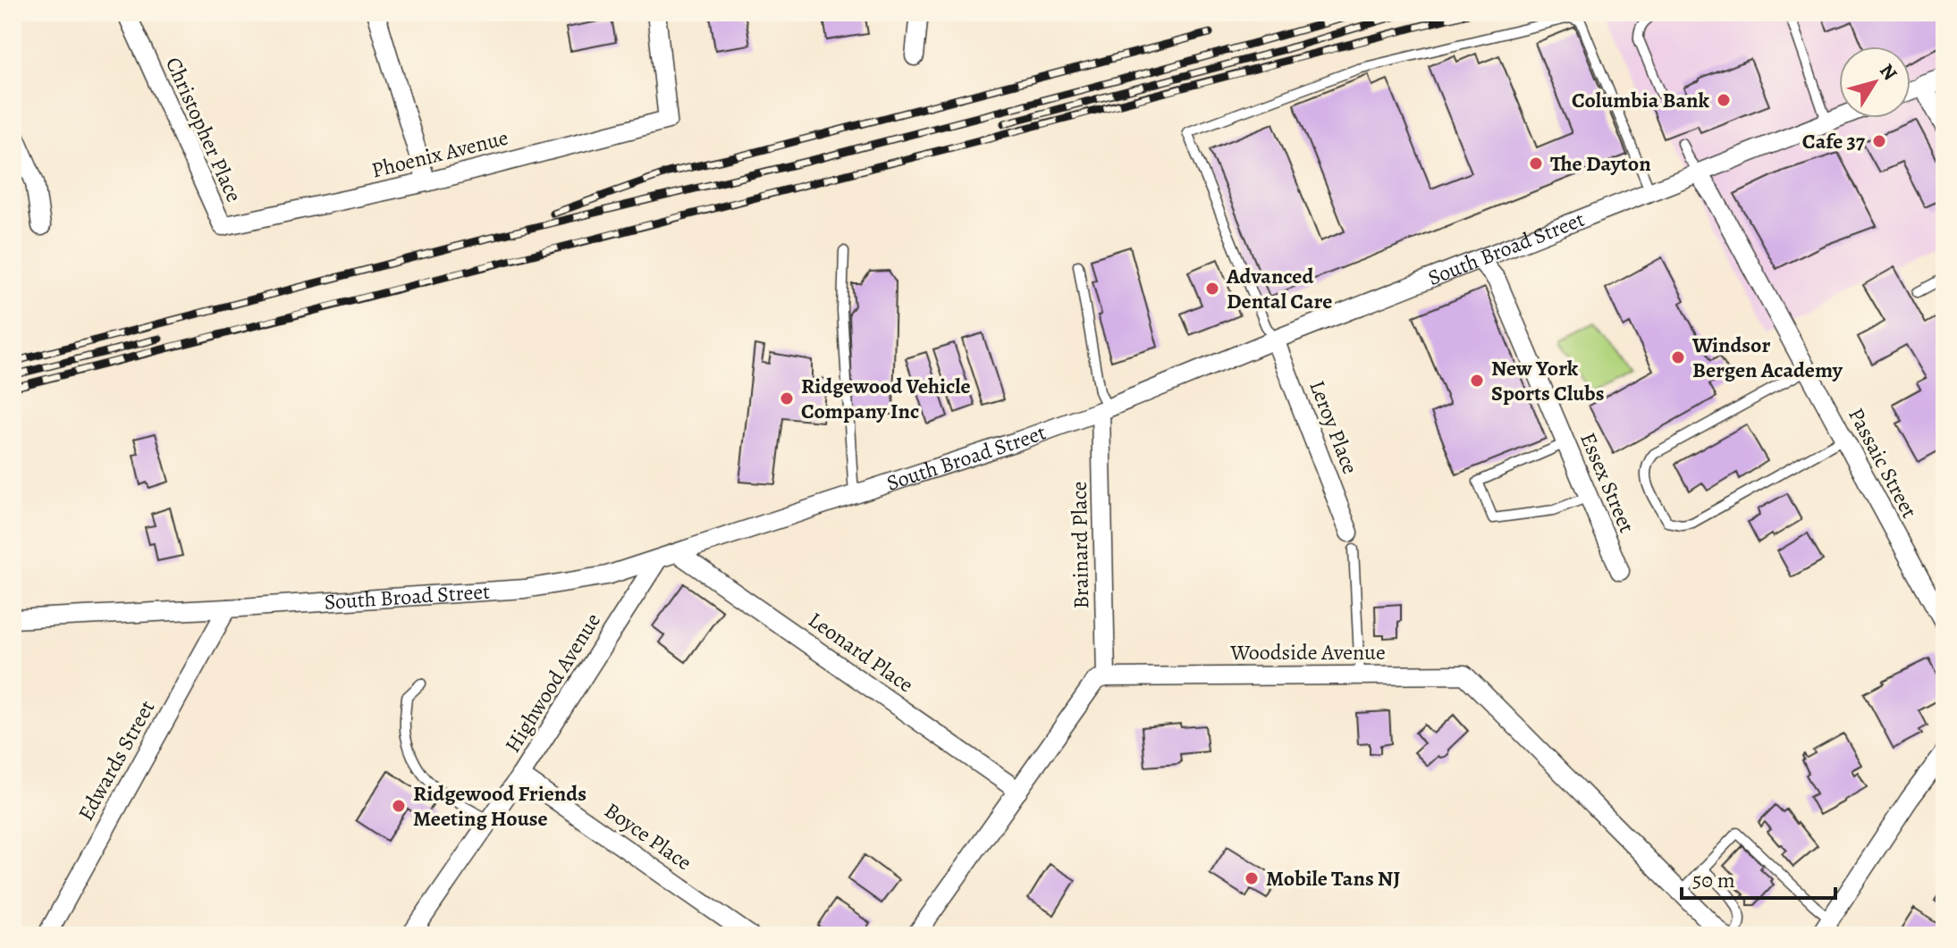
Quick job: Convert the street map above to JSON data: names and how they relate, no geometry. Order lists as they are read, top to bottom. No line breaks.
{"streets":{"street":["Christopher Place","Phoenix Avenue","South Broad Street","Leroy Place","Passaic Street","Essex Street","Brainard Place","Leonard Place","Woodside Avenue","Highwood Avenue","Edwards Street","Boyce Place"]},"crossings":[["Christopher Place","Phoenix Avenue"],["South Broad Street","Leroy Place"],["South Broad Street","Passaic Street"],["South Broad Street","Essex Street"],["South Broad Street","Brainard Place"],["South Broad Street","Leonard Place"],["South Broad Street","Highwood Avenue"],["South Broad Street","Edwards Street"],["Brainard Place","Woodside Avenue"],["Highwood Avenue","Boyce Place"]],"places":["Columbia Bank","Cafe 37","The Dayton","Advanced Dental Care","Windsor Bergen Academy","New York Sports Clubs","Ridgewood Vehicle Company Inc","Ridgewood Friends Meeting House","Mobile Tans NJ"],"scale_bar":"50 m","north":"top right"}
